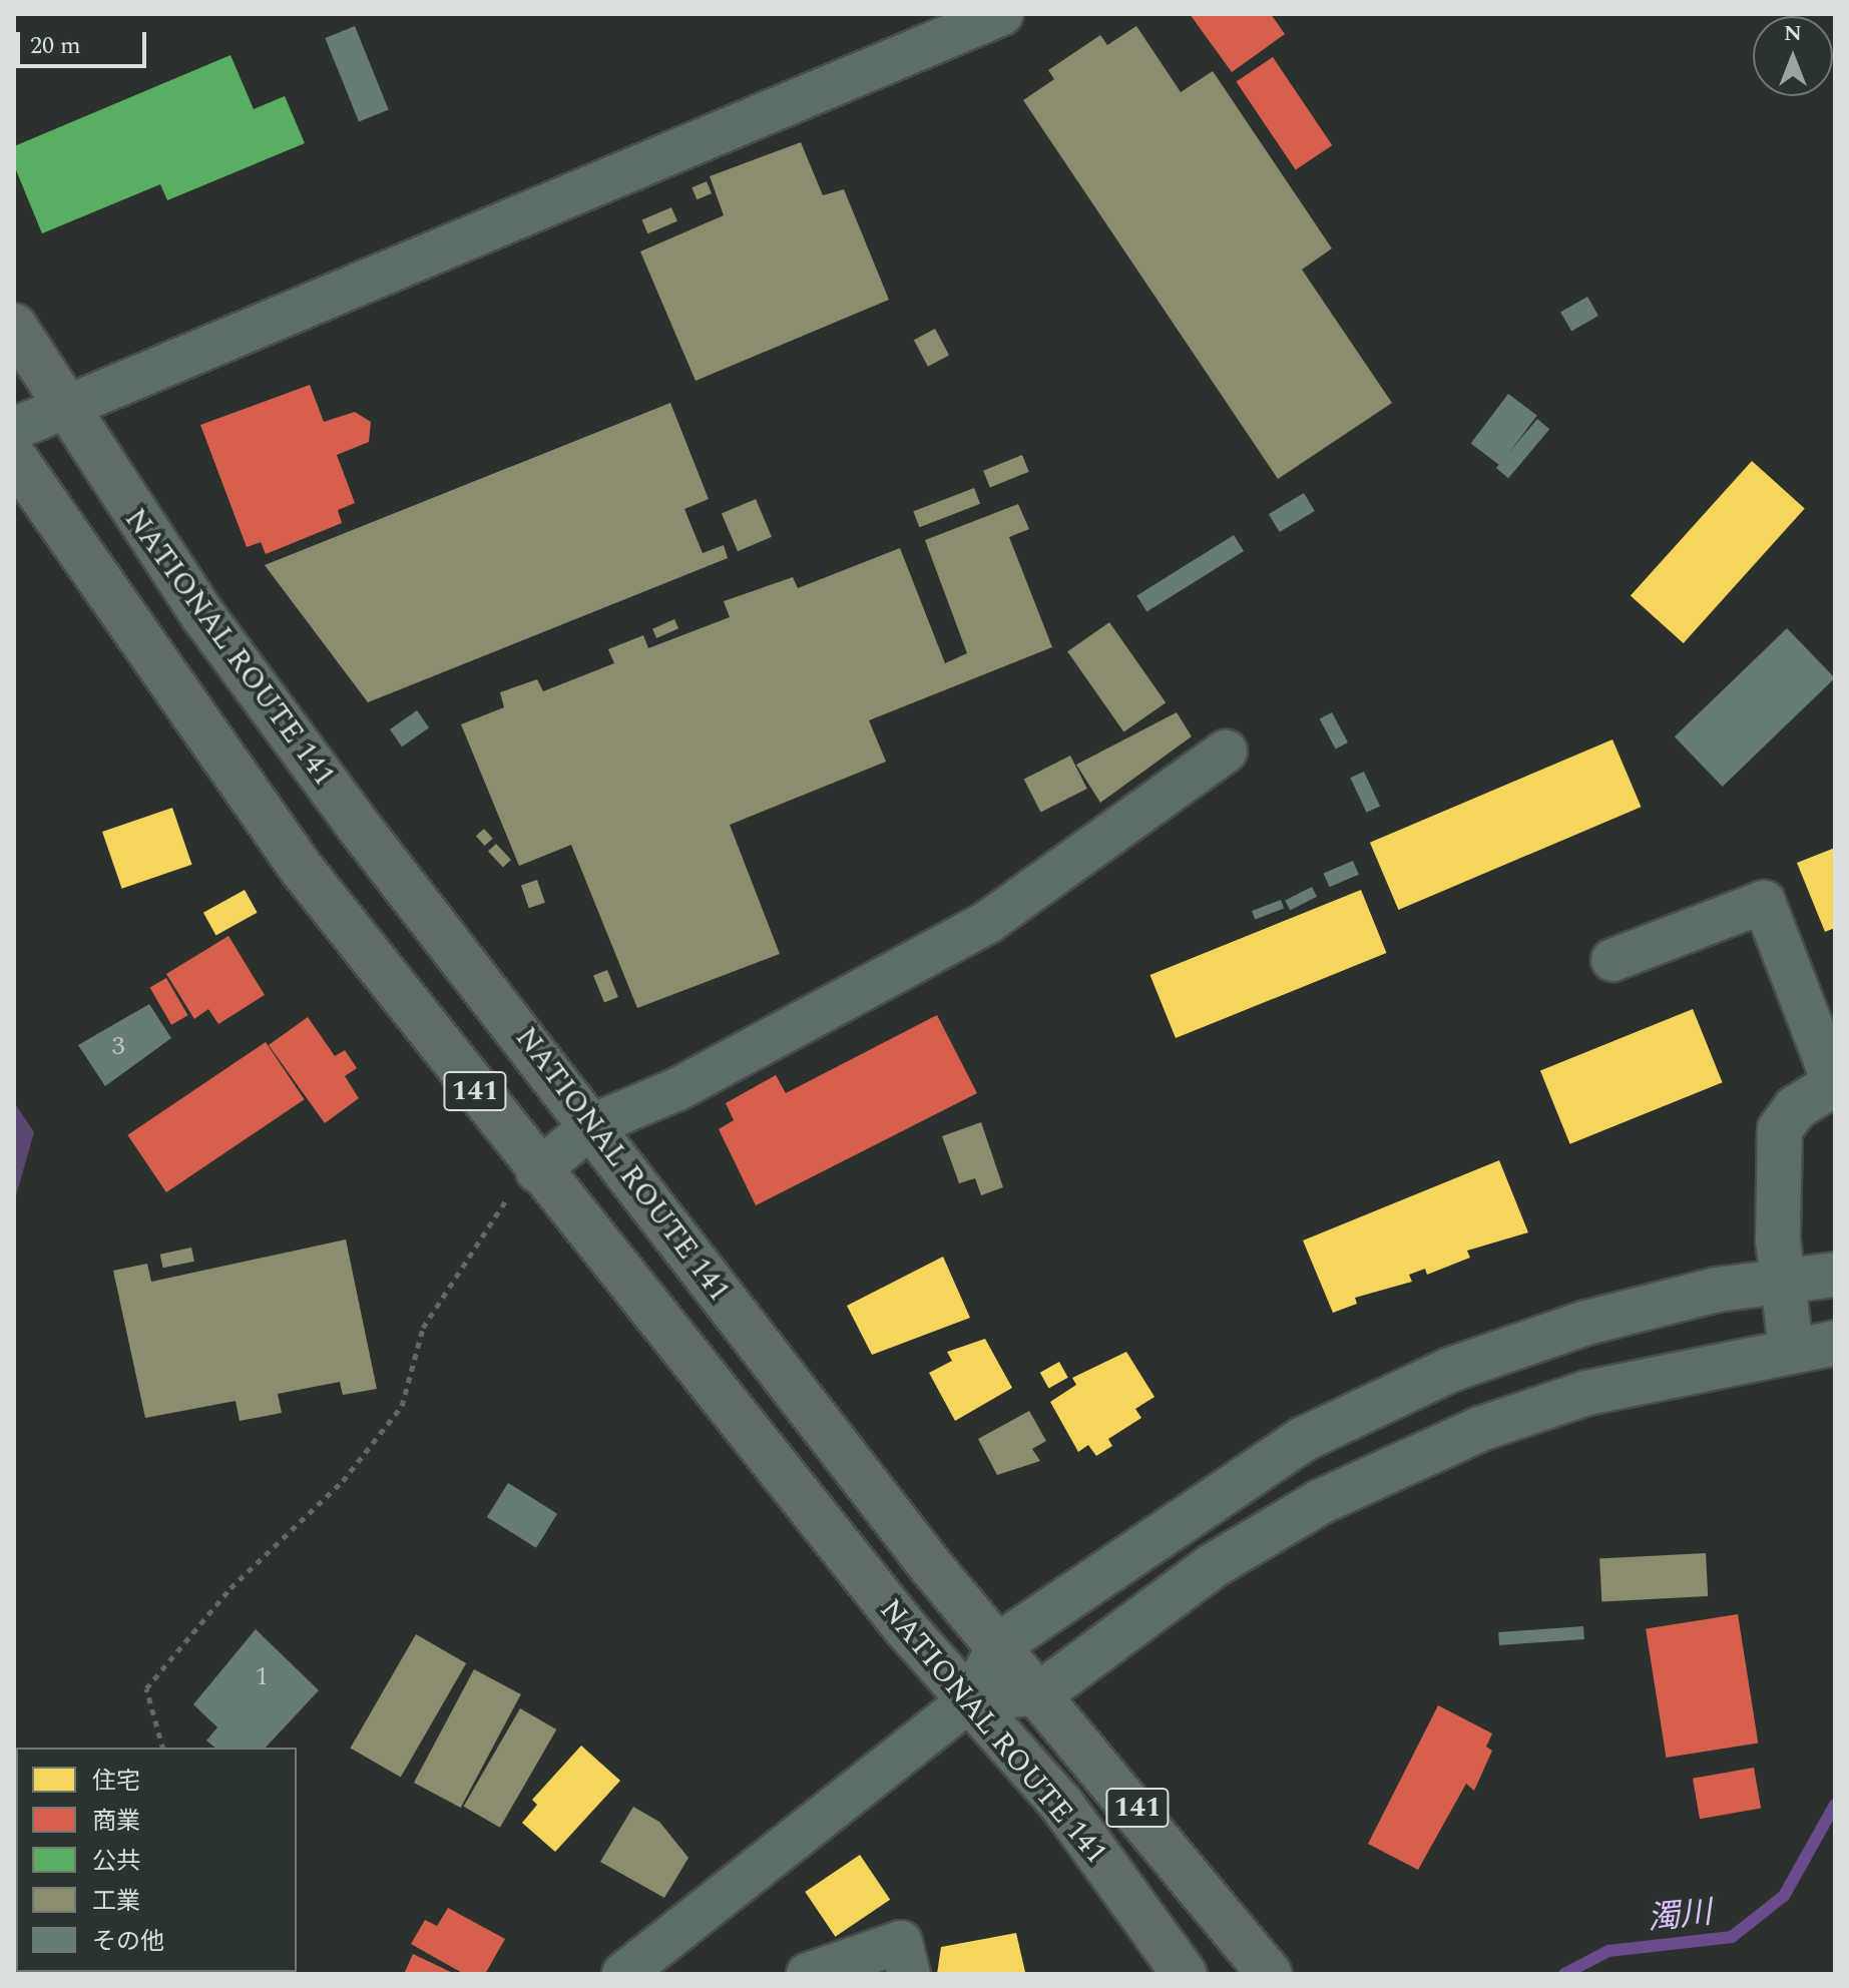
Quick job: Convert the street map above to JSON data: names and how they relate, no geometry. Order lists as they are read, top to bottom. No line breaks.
{"streets":{"highway":["NATIONAL ROUTE 141","141"]},"water":["濁川"],"house_numbers":["3","1"],"legend":["住宅","商業","公共","工業","その他"],"scale_bar":"20 m","north":"top"}
